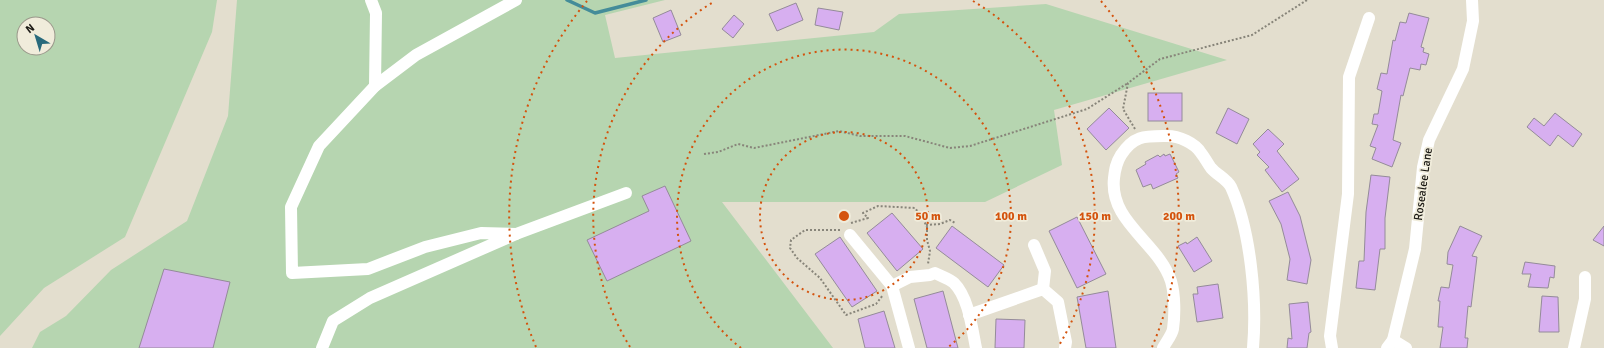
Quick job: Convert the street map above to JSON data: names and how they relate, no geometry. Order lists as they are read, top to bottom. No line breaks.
{"streets":{"street":["Rosealee Lane"]},"north":"top left","rings":["50 m","100 m","150 m","200 m"]}
